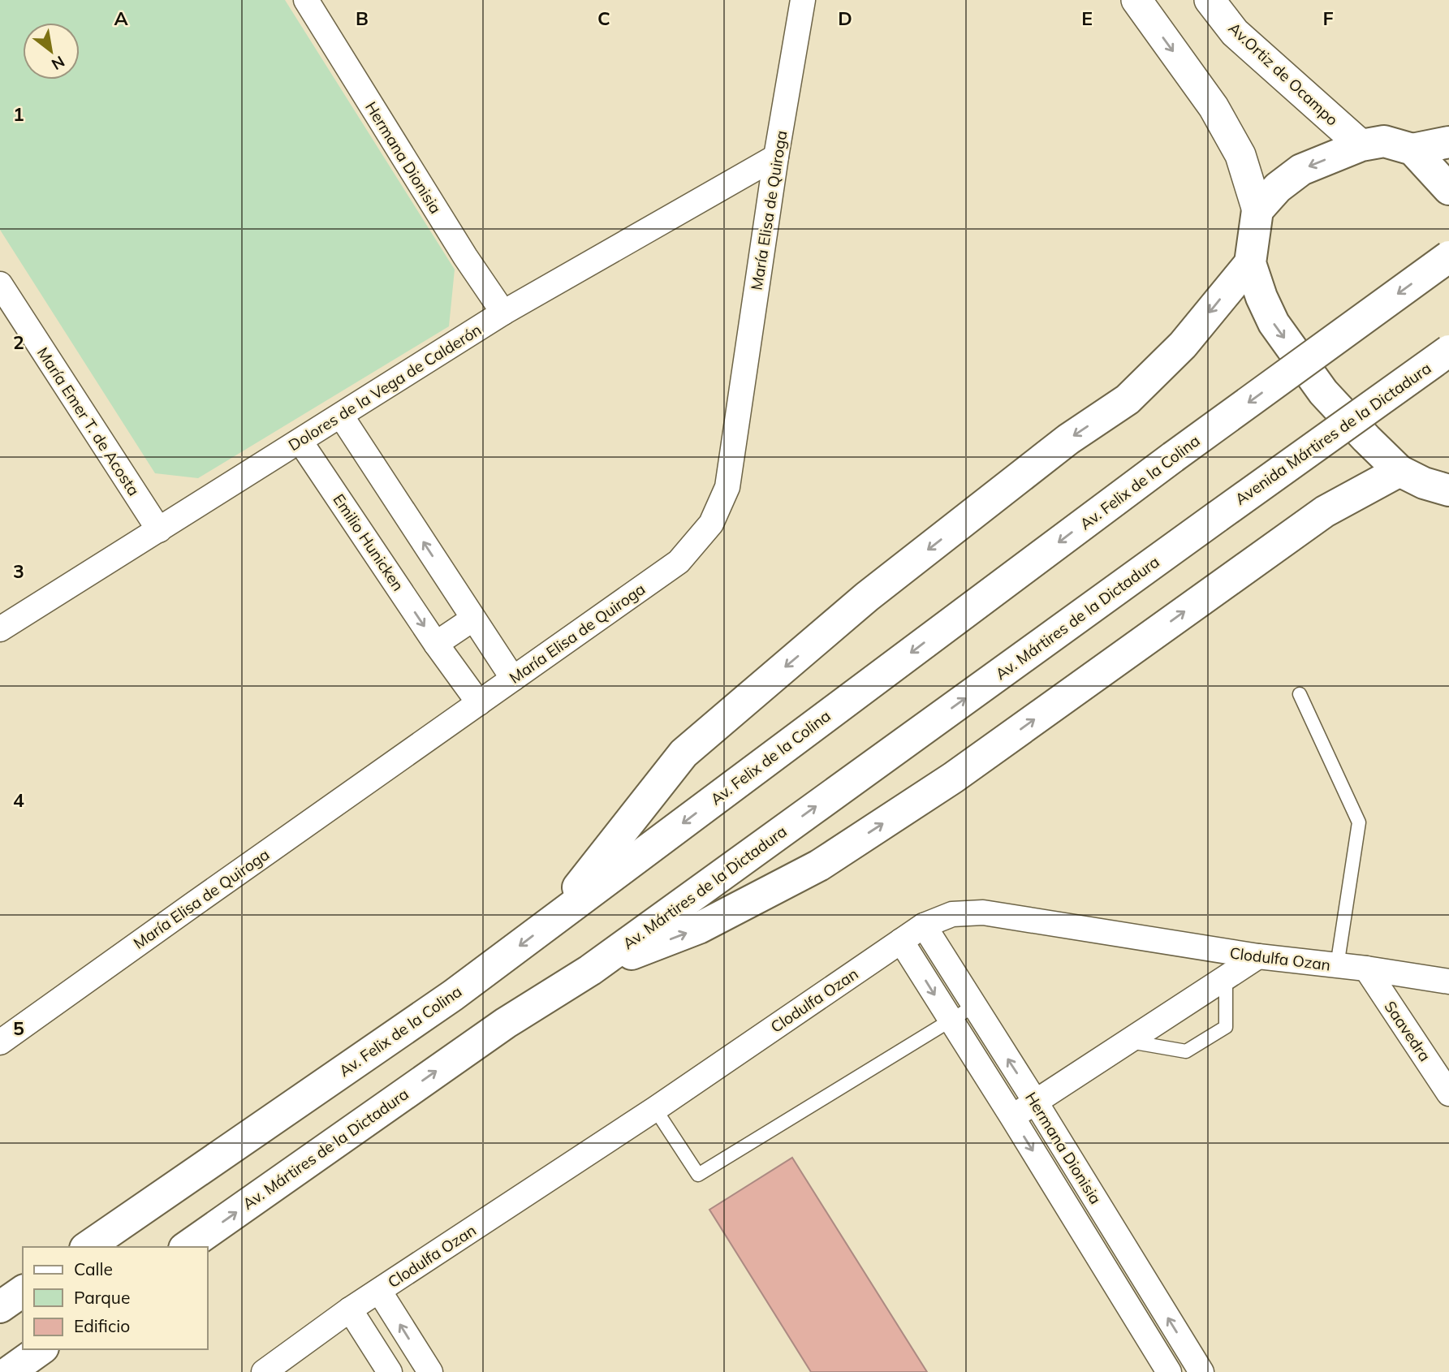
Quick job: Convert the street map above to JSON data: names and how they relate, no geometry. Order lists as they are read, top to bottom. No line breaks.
{"streets":{"main road":["Avenida Mártires de la Dictadura","Av. Felix de la Colina","Av. Mártires de la Dictadura"],"street":["Av.Ortiz de Ocampo","Hermana Dionisia","María Elisa de Quiroga","Dolores de la Vega de Calderón","María Emer T. de Acosta","Emilio Hunicken","Clodulfa Ozan","Saavedra"]},"crossings":[["Hermana Dionisia","Dolores de la Vega de Calderón"],["Hermana Dionisia","Clodulfa Ozan"],["María Elisa de Quiroga","Dolores de la Vega de Calderón"],["María Elisa de Quiroga","Emilio Hunicken"],["Dolores de la Vega de Calderón","María Emer T. de Acosta"],["Dolores de la Vega de Calderón","Emilio Hunicken"],["Avenida Mártires de la Dictadura","Av. Mártires de la Dictadura"],["Clodulfa Ozan","Saavedra"]],"legend":["Calle","Parque","Edificio"],"north":"bottom right","grid":{"columns":["A","B","C","D","E","F"],"rows":["1","2","3","4","5"]}}
